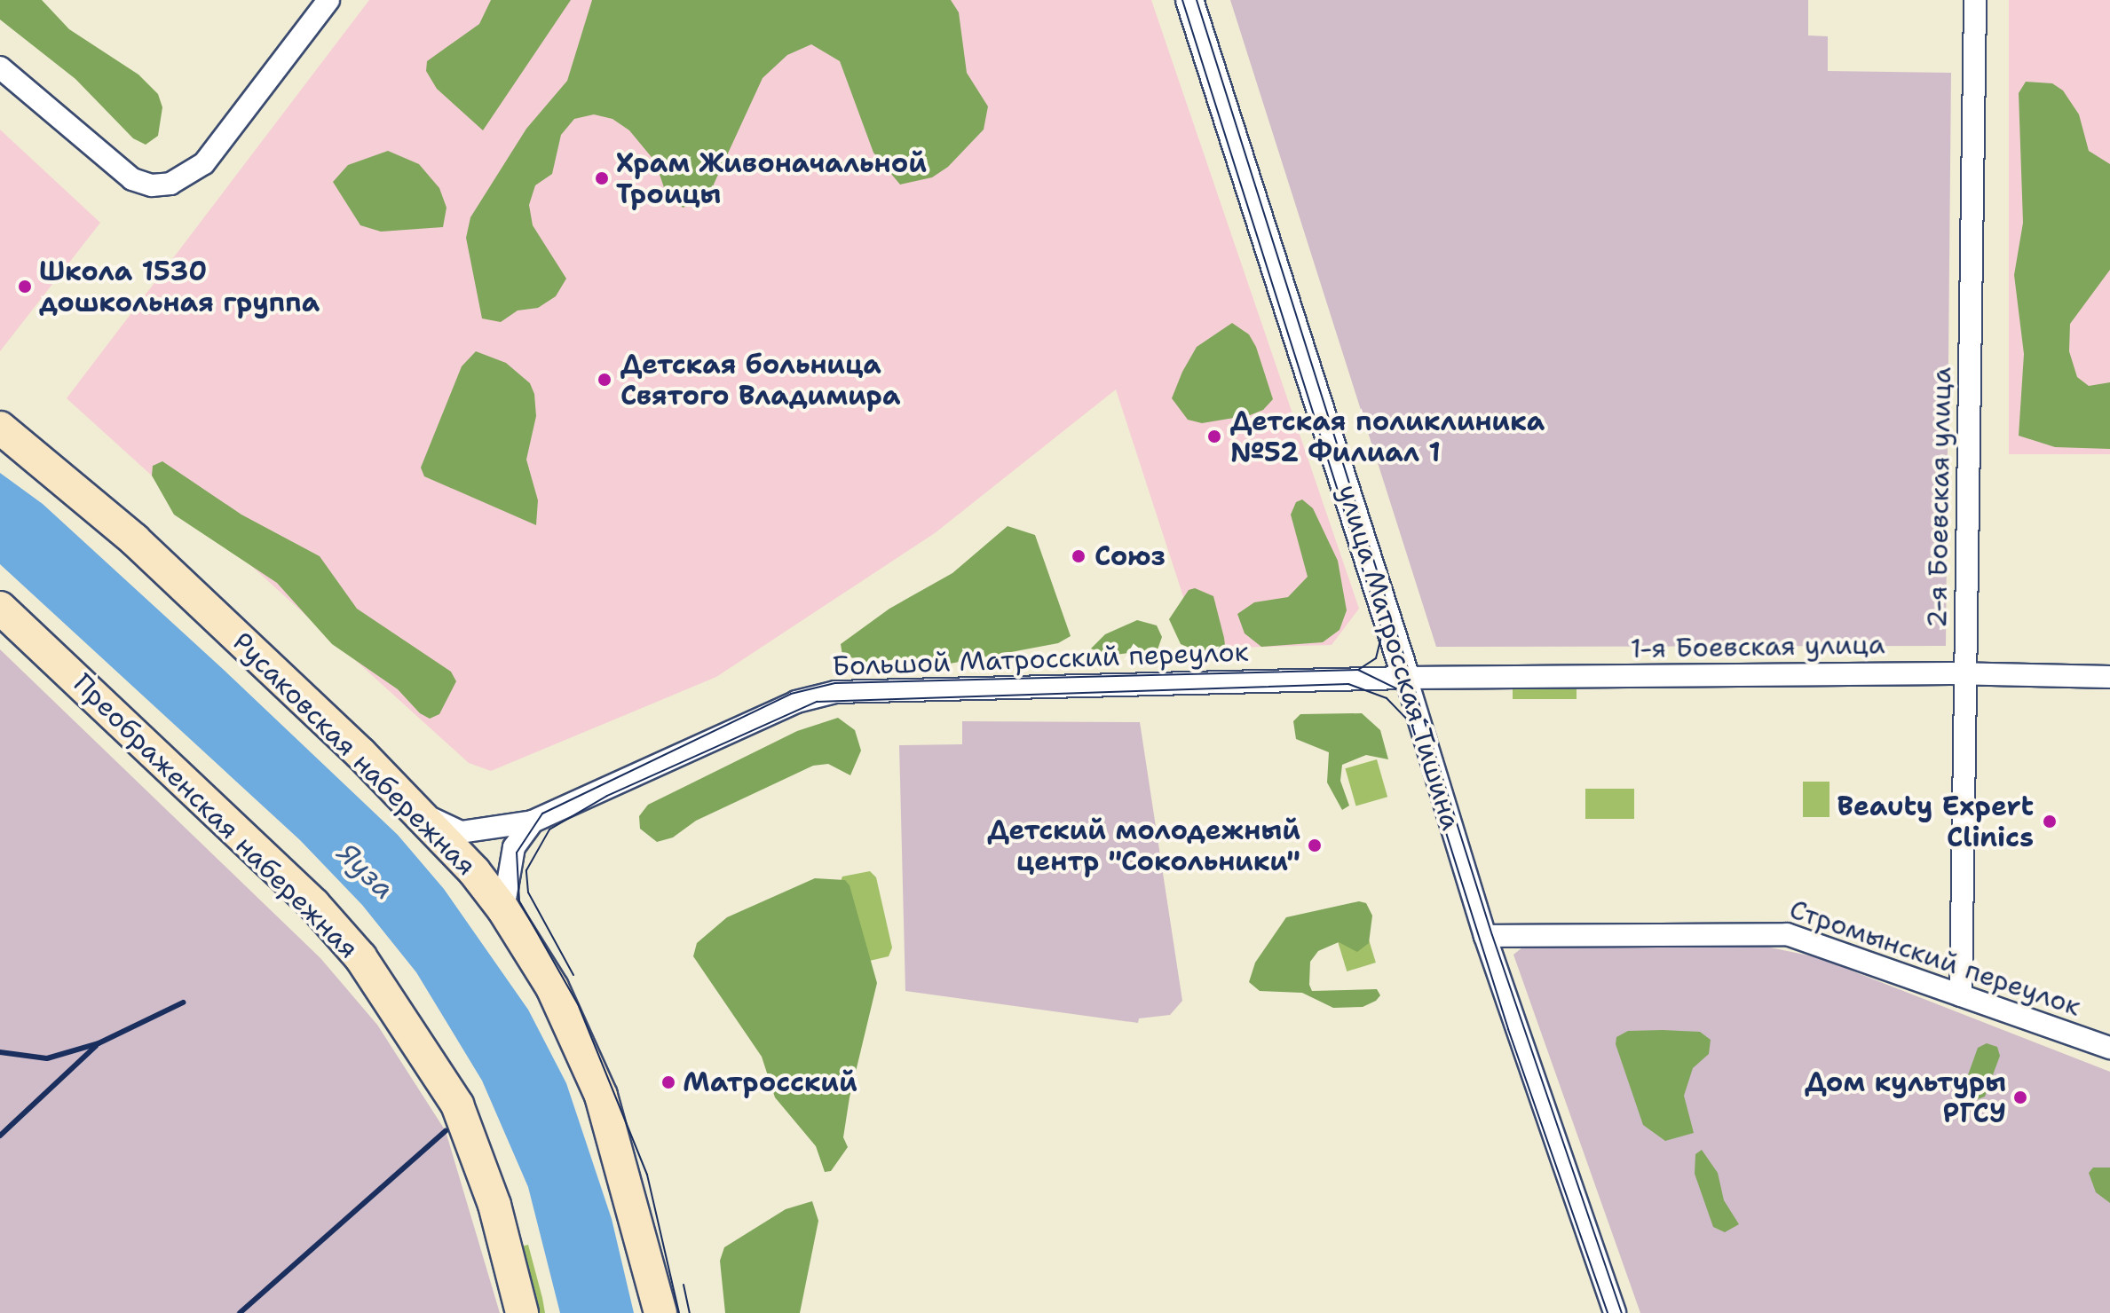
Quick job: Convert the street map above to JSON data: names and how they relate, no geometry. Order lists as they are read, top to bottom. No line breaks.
{"streets":{"main road":["Русаковская набережная","Преображенская набережная"],"street":["2-я Боевская улица","1-я Боевская улица","улица Матросская Тишина","Большой Матросский переулок","Стромынский переулок"]},"crossings":[["2-я Боевская улица","1-я Боевская улица"],["2-я Боевская улица","Стромынский переулок"],["1-я Боевская улица","улица Матросская Тишина"],["1-я Боевская улица","Большой Матросский переулок"],["улица Матросская Тишина","Большой Матросский переулок"],["улица Матросская Тишина","Стромынский переулок"],["Большой Матросский переулок","Русаковская набережная"]],"water":["Яуза"],"places":["Храм Живоначальной Троицы","Школа 1530 дошкольная группа","Детская больница Святого Владимира","Детская поликлиника №52 Филиал 1","Союз","Beauty Expert Clinics","Детский молодежный центр \"Сокольники\"","Матросский","Дом культуры РГСУ"]}
